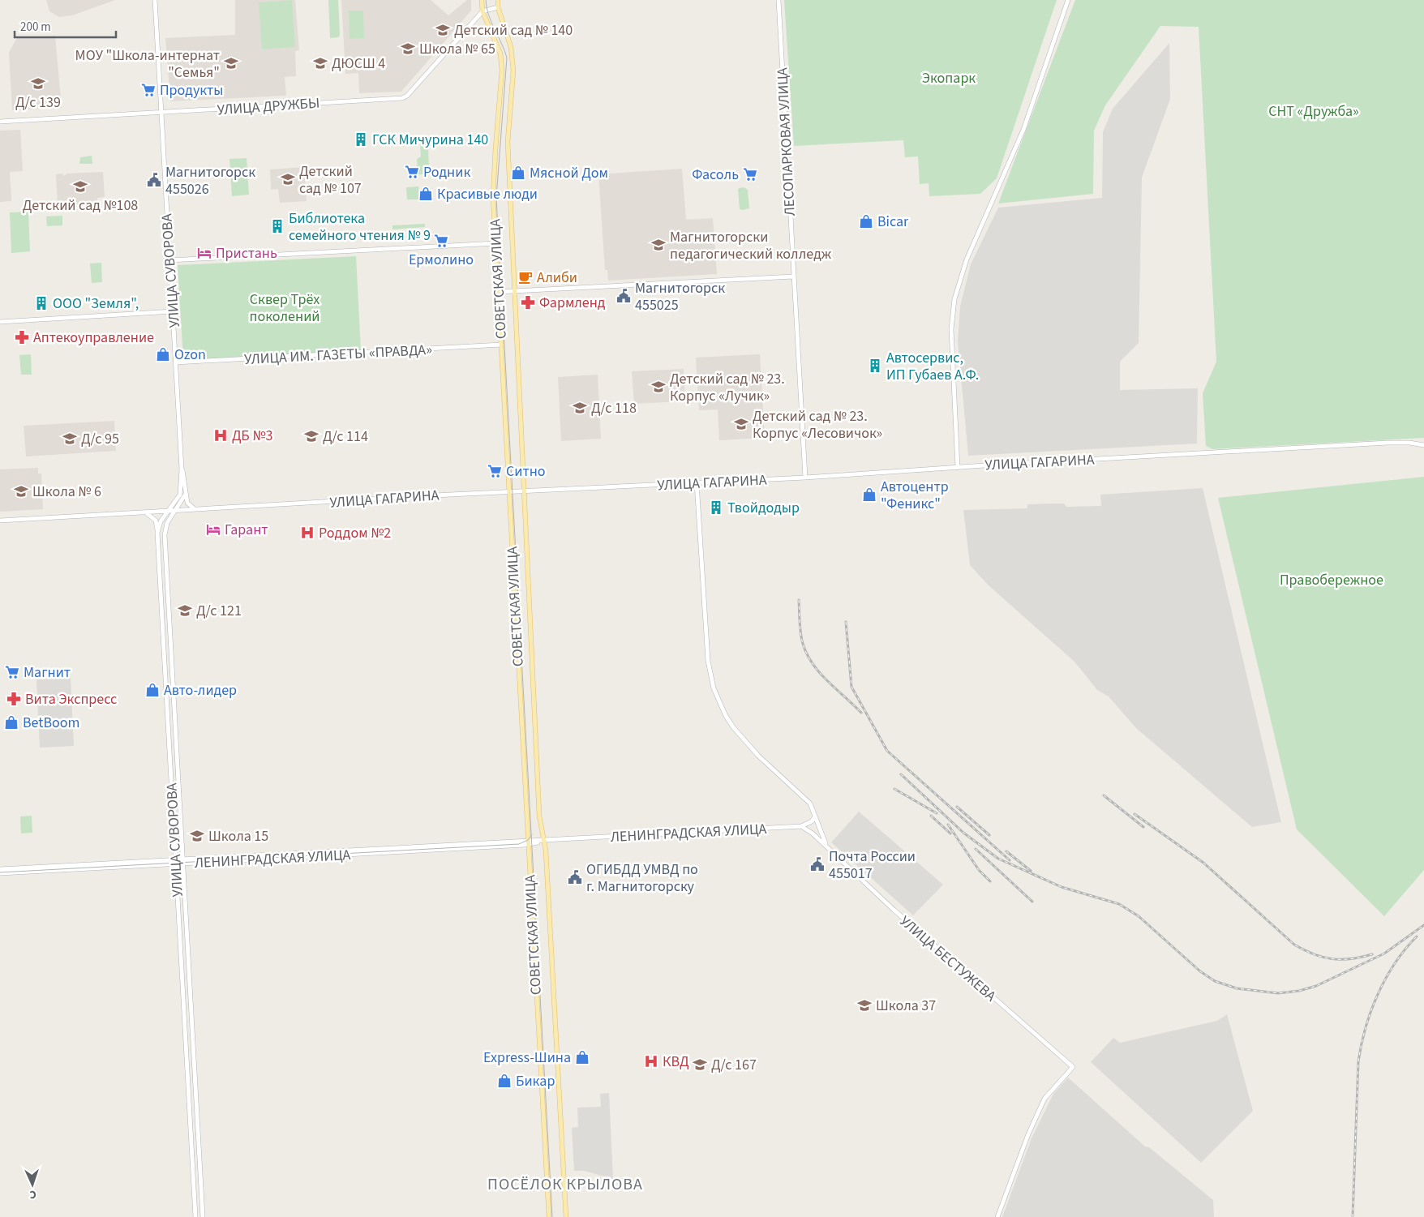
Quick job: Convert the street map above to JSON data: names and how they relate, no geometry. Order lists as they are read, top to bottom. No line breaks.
{"streets":{"main road":["УЛИЦА ДРУЖБЫ","ЛЕСОПАРКОВАЯ УЛИЦА","УЛИЦА СУВОРОВА","СОВЕТСКАЯ УЛИЦА","УЛИЦА ИМ. ГАЗЕТЫ «ПРАВДА»","УЛИЦА ГАГАРИНА","ЛЕНИНГРАДСКАЯ УЛИЦА","УЛИЦА БЕСТУЖЕВА"]},"crossings":[["УЛИЦА ДРУЖБЫ","УЛИЦА СУВОРОВА"],["УЛИЦА ДРУЖБЫ","СОВЕТСКАЯ УЛИЦА"],["ЛЕСОПАРКОВАЯ УЛИЦА","УЛИЦА ГАГАРИНА"],["УЛИЦА СУВОРОВА","УЛИЦА ИМ. ГАЗЕТЫ «ПРАВДА»"],["УЛИЦА СУВОРОВА","УЛИЦА ГАГАРИНА"],["УЛИЦА СУВОРОВА","ЛЕНИНГРАДСКАЯ УЛИЦА"],["СОВЕТСКАЯ УЛИЦА","УЛИЦА ИМ. ГАЗЕТЫ «ПРАВДА»"],["СОВЕТСКАЯ УЛИЦА","УЛИЦА ГАГАРИНА"],["СОВЕТСКАЯ УЛИЦА","ЛЕНИНГРАДСКАЯ УЛИЦА"]],"districts":["ПОСЁЛОК КРЫЛОВА"],"parks":["Экопарк","СНТ «Дружба»","Сквер Трёх поколений","Правобережное"],"places":{"school or university":["Детский сад № 140","Школа № 65","МОУ \"Школа-интернат \"Семья\"","ДЮСШ 4","Д/с 139","Детский сад № 107","Детский сад №108","Магнитогорски педагогический колледж","Детский сад № 23. Корпус «Лучик»","Д/с 118","Детский сад № 23. Корпус «Лесовичок»","Д/с 114","Д/с 95","Школа № 6","Д/с 121","Школа 15","Школа 37","Д/с 167"],"supermarket":["Продукты","Родник","Фасоль","Ермолино","Ситно","Магнит"],"building":["ГСК Мичурина 140","Библиотека семейного чтения № 9","ООО \"Земля\",","Автосервис, ИП Губаев А.Ф.","Твойдодыр"],"shop":["Мясной Дом","Красивые люди","Bicar","Ozon","Автоцентр \"Феникс\"","Авто-лидер","BetBoom","Express-Шина","Бикар"],"public building":["Магнитогорск 455026","Магнитогорск 455025","Почта России 455017","ОГИБДД УМВД по г. Магнитогорску"],"hotel":["Пристань","Гарант"],"cafe":["Алиби"],"pharmacy":["Фармленд","Аптекоуправление","Вита Экспресс"],"hospital":["ДБ №3","Роддом №2","КВД"]},"scale_bar":"200 m","north":"bottom"}
